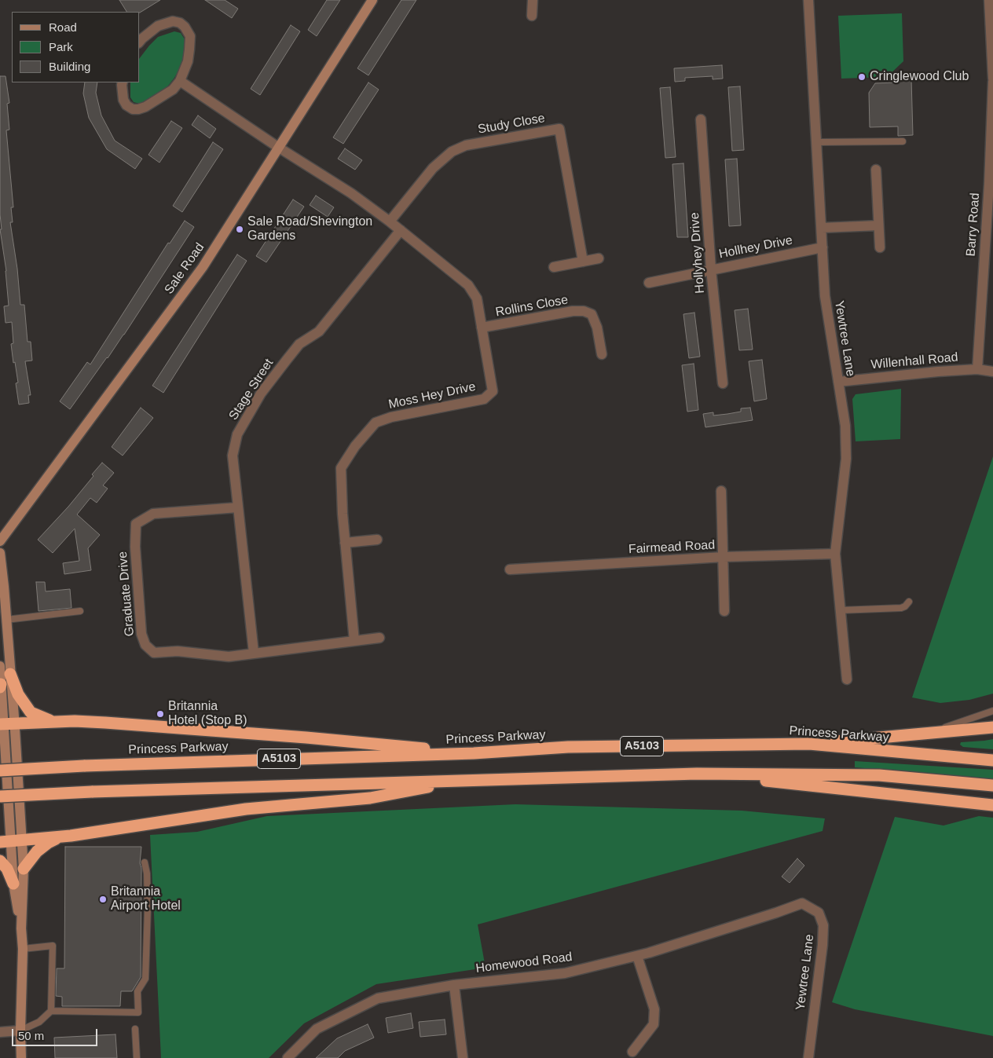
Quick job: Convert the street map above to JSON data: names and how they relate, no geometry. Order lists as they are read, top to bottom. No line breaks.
{"streets":{"highway":["Princess Parkway","A5103"],"main road":["Sale Road"],"street":["Study Close","Barry Road","Hollhey Drive","Hollyhey Drive","Rollins Close","Yewtree Lane","Willenhall Road","Stage Street","Moss Hey Drive","Fairmead Road","Graduate Drive","Homewood Road"]},"crossings":[["Study Close","Moss Hey Drive"],["Barry Road","Willenhall Road"],["Hollhey Drive","Hollyhey Drive"],["Hollhey Drive","Yewtree Lane"],["Sale Road","Moss Hey Drive"],["Rollins Close","Moss Hey Drive"],["Yewtree Lane","Willenhall Road"],["Yewtree Lane","Fairmead Road"],["Yewtree Lane","Homewood Road"],["Stage Street","Moss Hey Drive"],["Stage Street","Graduate Drive"],["Moss Hey Drive","Graduate Drive"]],"places":["Cringlewood Club","Sale Road/Shevington Gardens","Britannia Hotel (Stop B)","Britannia Airport Hotel"],"legend":["Road","Park","Building"],"scale_bar":"50 m"}
